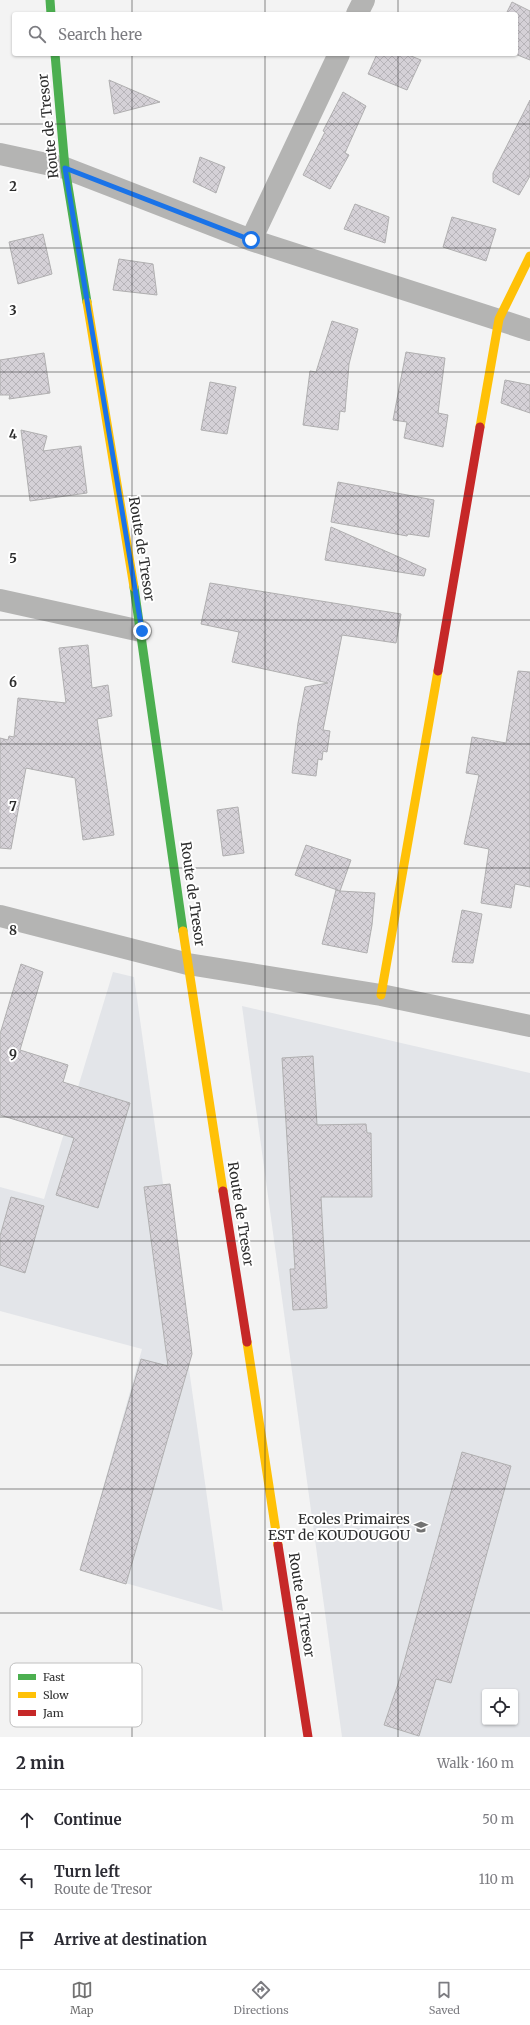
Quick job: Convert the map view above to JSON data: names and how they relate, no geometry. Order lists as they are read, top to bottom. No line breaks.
{"streets":{"street":["Route de Tresor"]},"places":{"school or university":["Ecoles Primaires EST de KOUDOUGOU"]},"legend":["Fast","Slow","Jam"],"page":{"search":"Search here","heading":["2 min","Walk · 160 m"],"list":[["Continue","50 m"],["Turn left","Route de Tresor","110 m"],"Arrive at destination"],"nav":["Map","Directions","Saved"]},"grid":{"rows":["2","3","4","5","6","7","8","9"]}}
